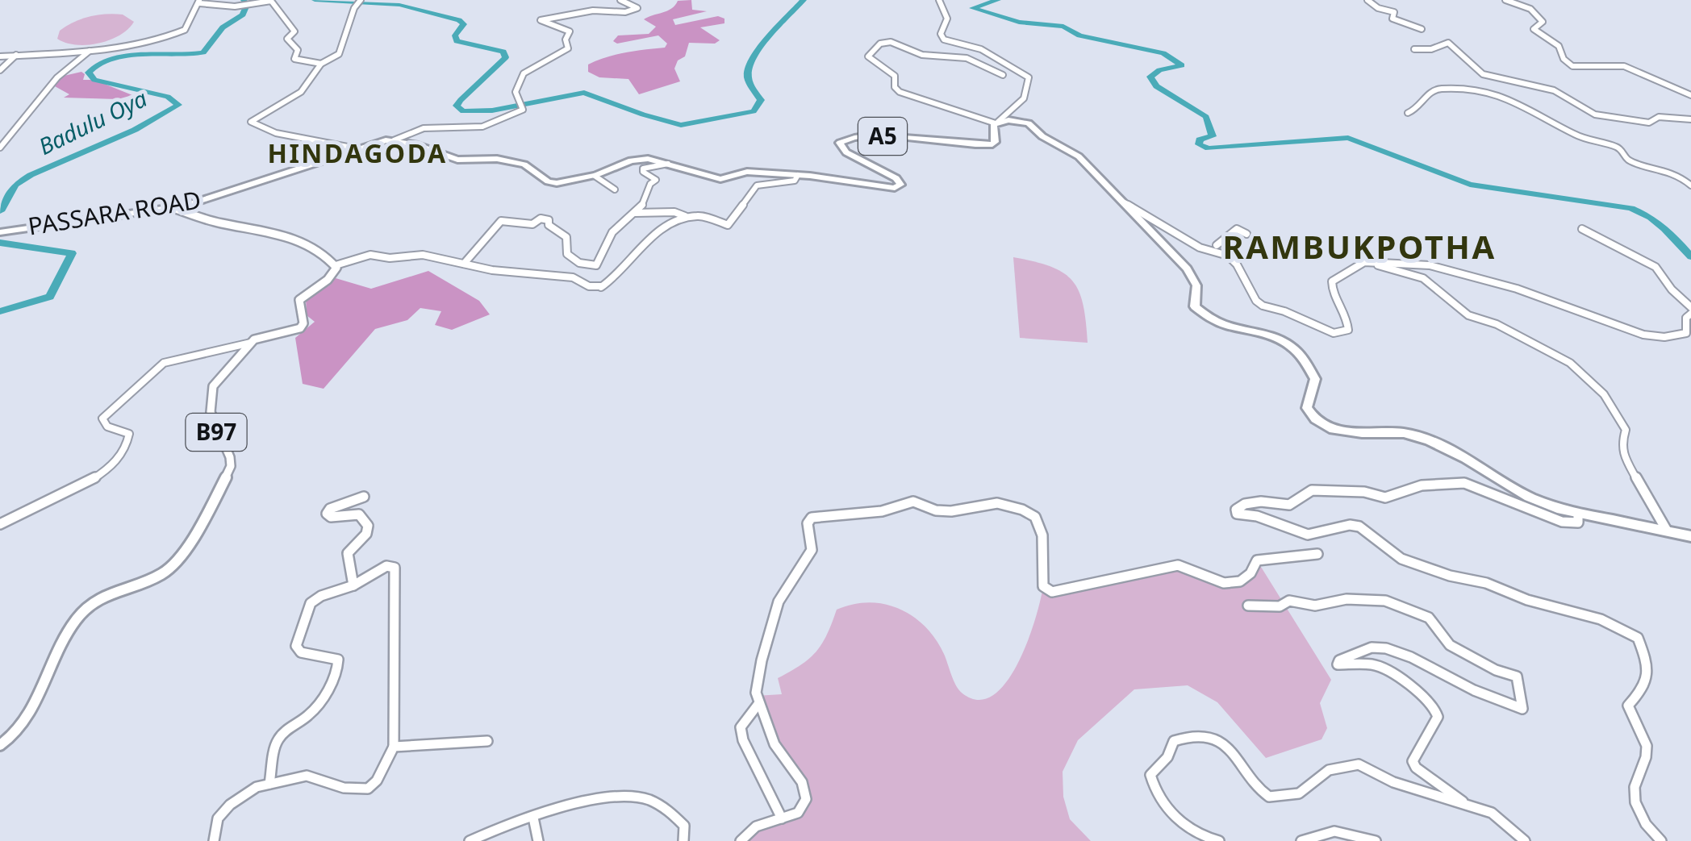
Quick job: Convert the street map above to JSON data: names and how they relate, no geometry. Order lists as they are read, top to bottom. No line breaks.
{"streets":{"highway":["A5","PASSARA ROAD"],"main road":["B97"]},"districts":["HINDAGODA","RAMBUKPOTHA"],"water":["Badulu Oya"]}
